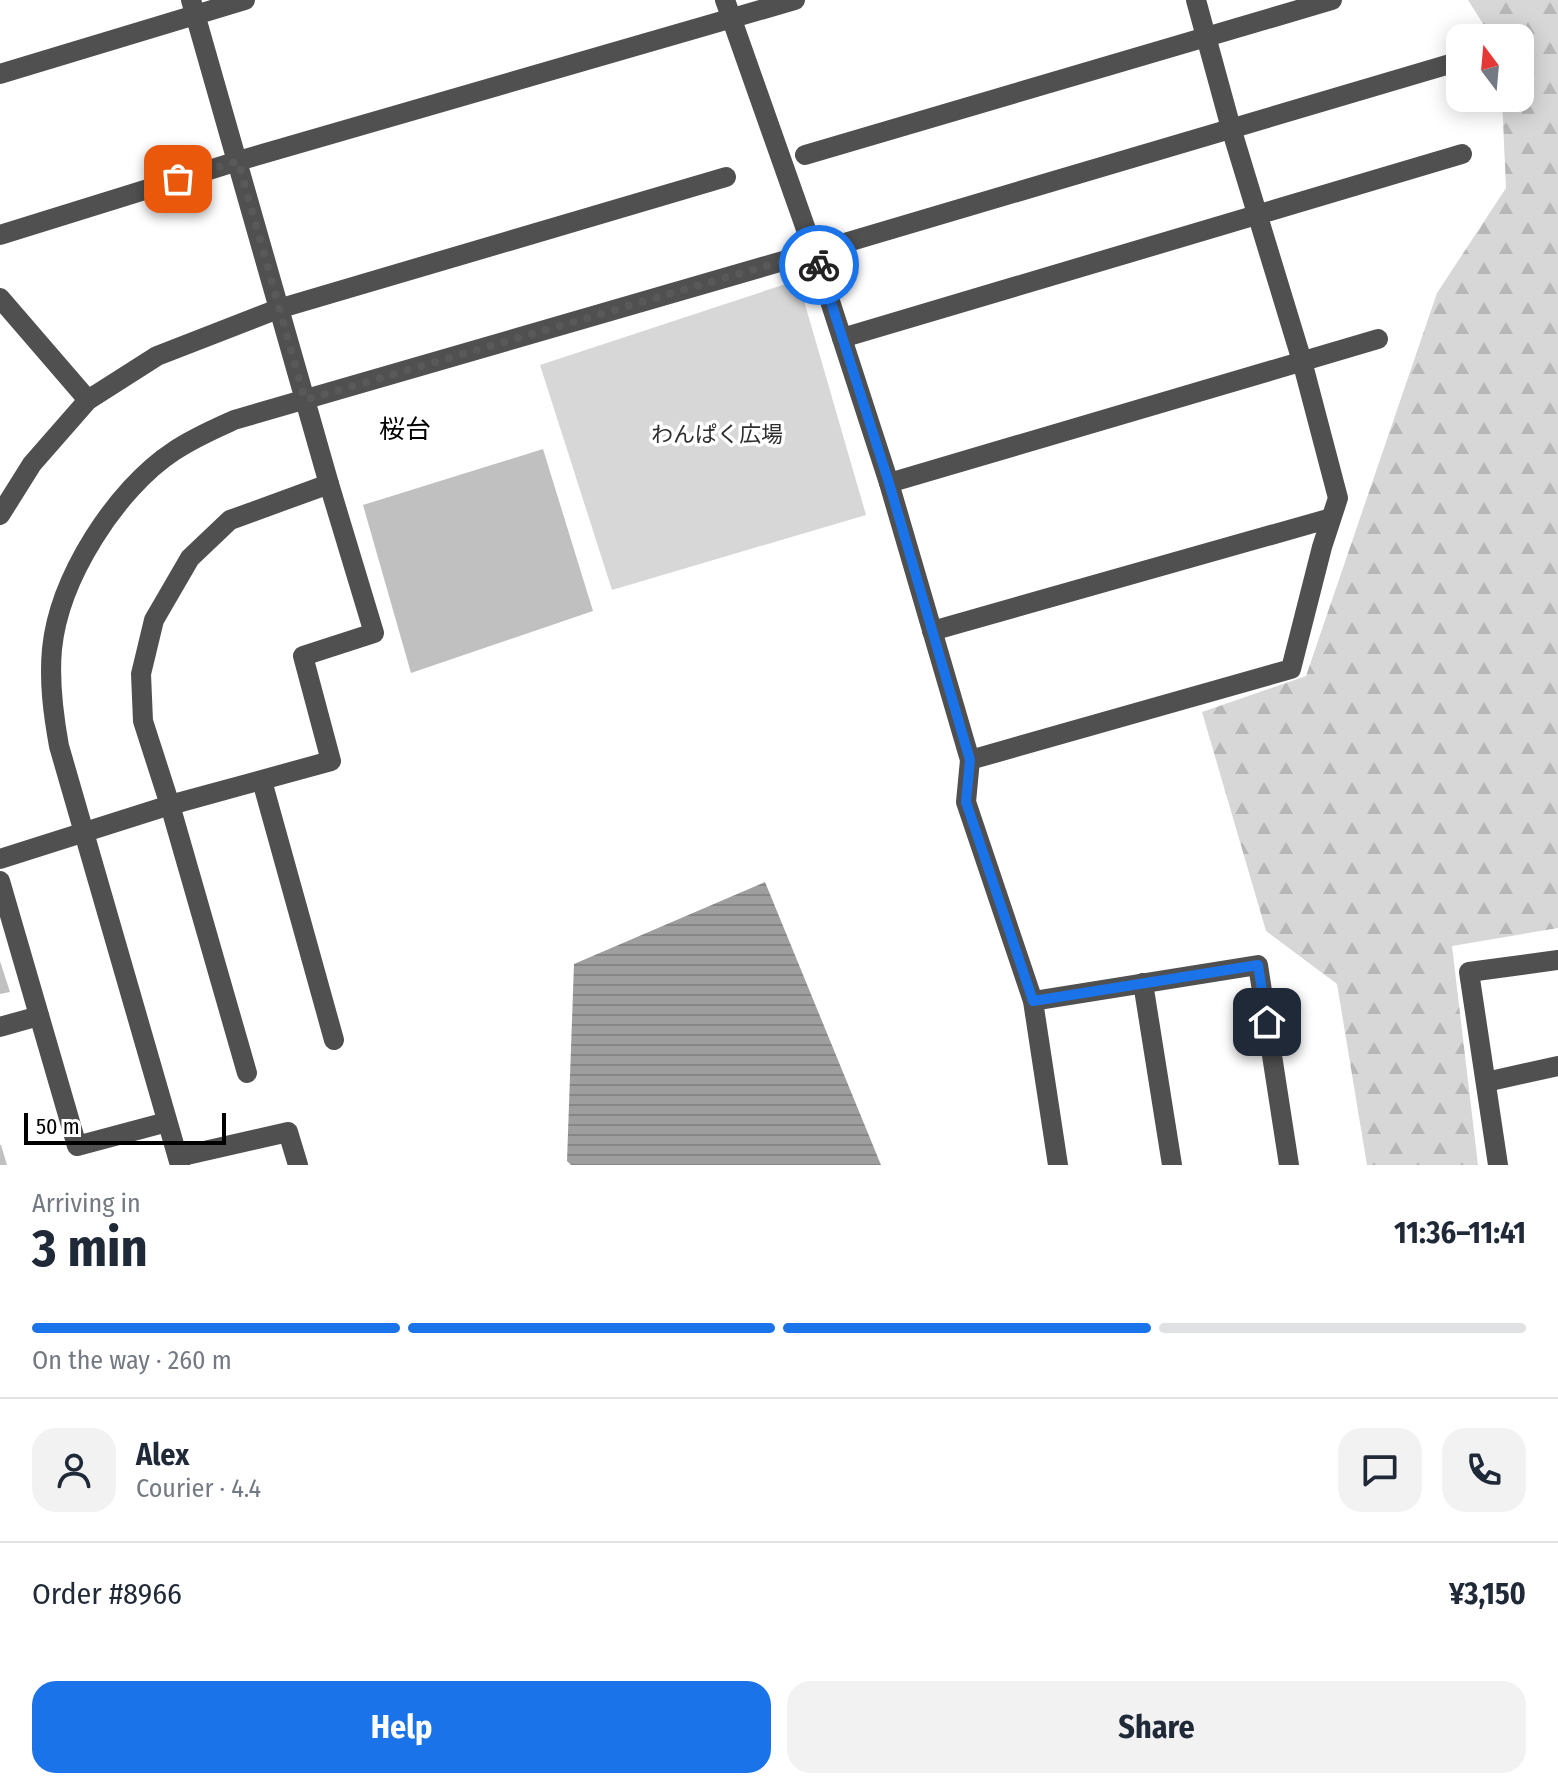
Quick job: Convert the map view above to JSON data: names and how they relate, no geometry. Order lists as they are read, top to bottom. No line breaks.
{"districts":["桜台"],"parks":["わんぱく広場"],"scale_bar":"50 m","north":"top","page":{"scale":"50 m","heading":["3 min","Arriving in","11:36–11:41"],"panel":["Alex","Courier · 4.4","Order #8966","¥3,150"],"bar":"On the way · 260 m","buttons":["Help","Share"]}}
